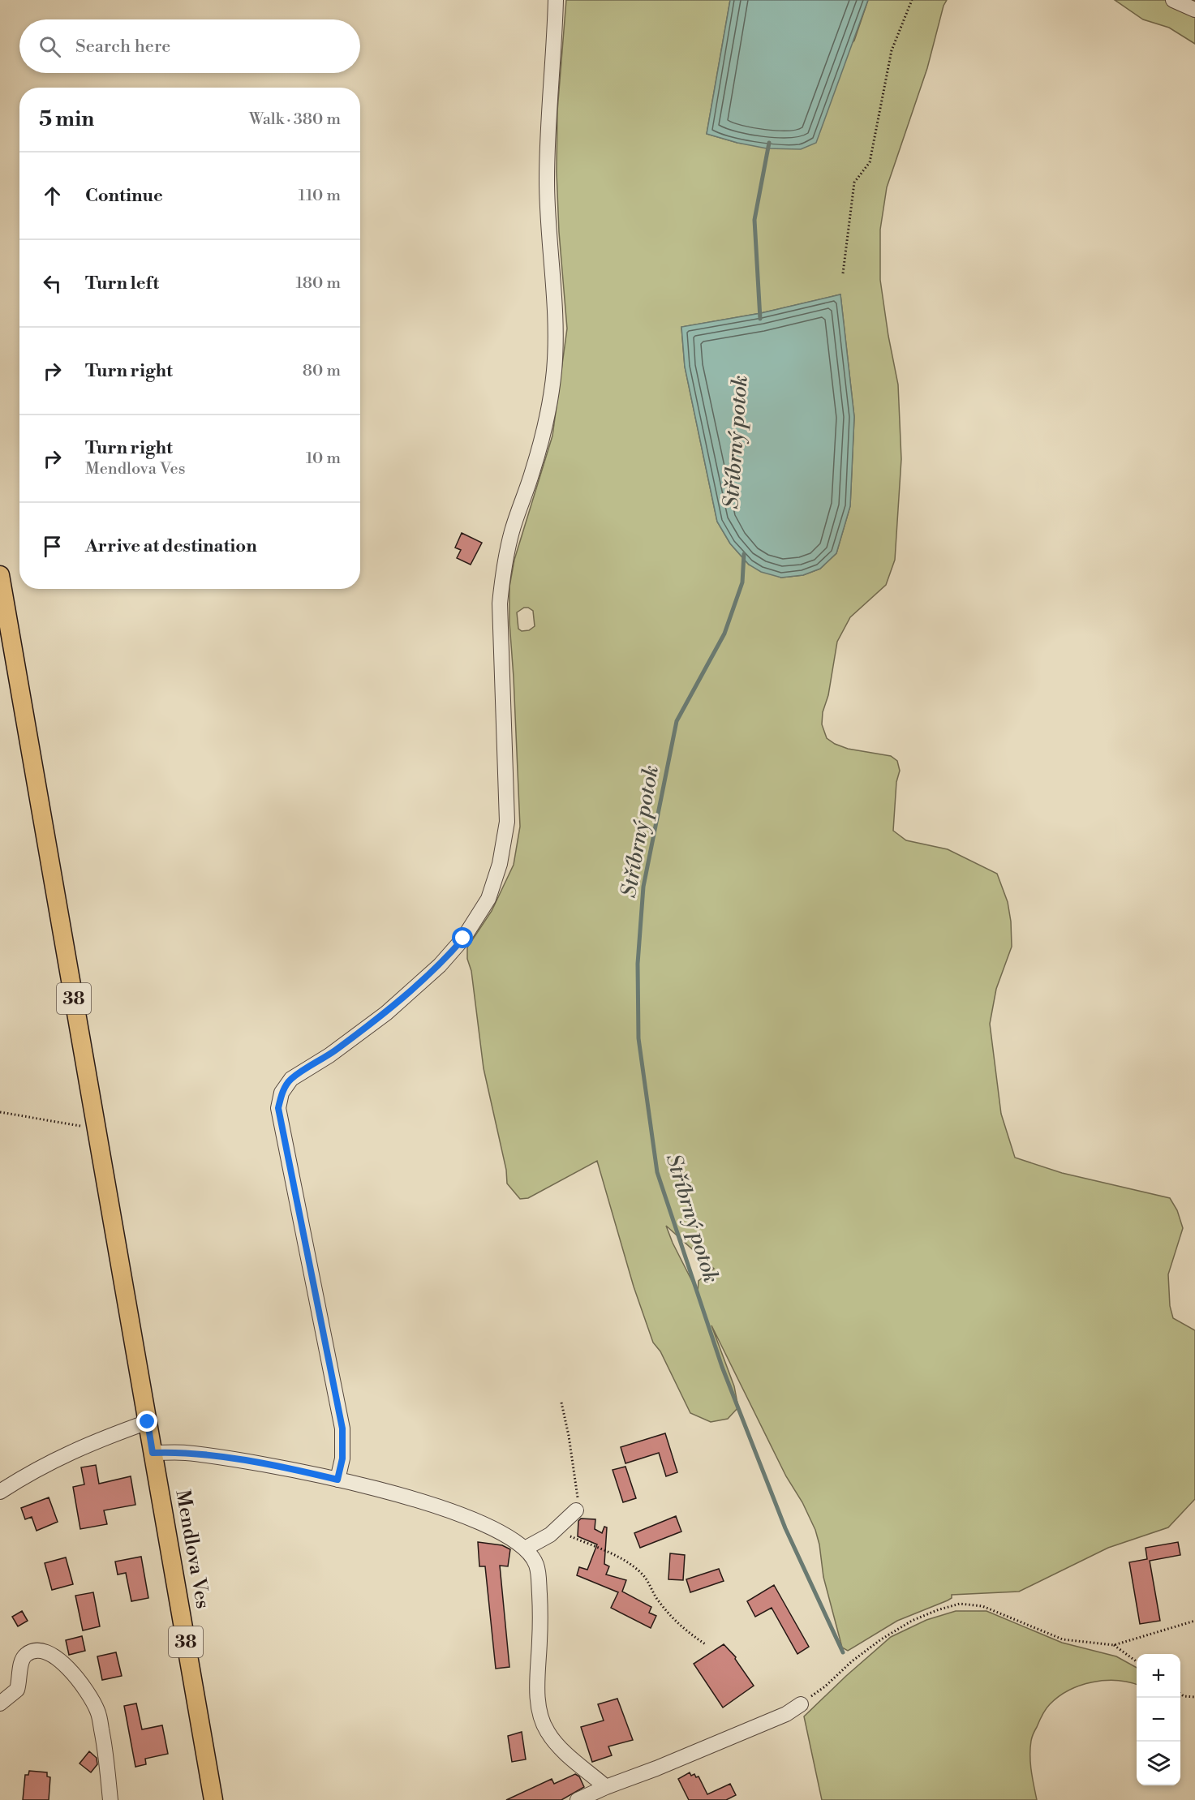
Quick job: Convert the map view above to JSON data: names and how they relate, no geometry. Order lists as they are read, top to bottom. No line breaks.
{"streets":{"main road":["38","Mendlova Ves"]},"crossings":[["38","Mendlova Ves"]],"water":["Stříbrný potok"],"page":{"search":"Search here","heading":["5 min","Walk · 380 m"],"list":[["Continue","110 m"],["Turn left","180 m"],["Turn right","80 m"],["Turn right","Mendlova Ves","10 m"],"Arrive at destination"],"map_buttons":["+","−"]}}
